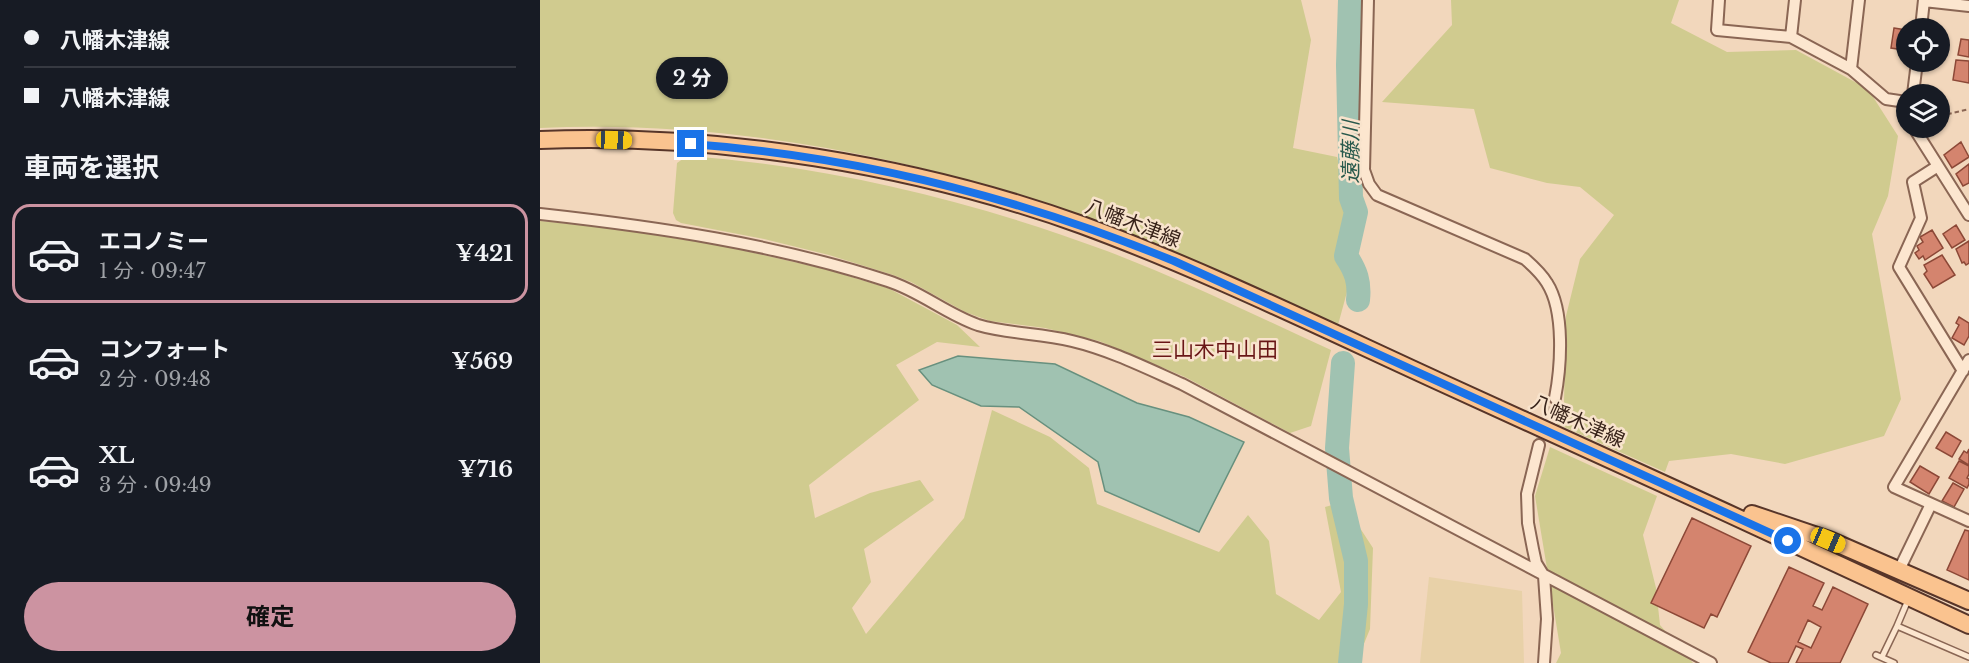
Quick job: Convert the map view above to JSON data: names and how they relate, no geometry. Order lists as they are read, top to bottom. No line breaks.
{"streets":{"main road":["八幡木津線"]},"districts":["三山木中山田"],"water":["遠藤川"],"page":{"banner":["八幡木津線","八幡木津線"],"bubble":"2 分","heading":"車両を選択","list":[{"name":"エコノミー","note":"1 分 · 09:47","value":"¥421"},{"name":"コンフォート","note":"2 分 · 09:48","value":"¥569"},{"name":"XL","note":"3 分 · 09:49","value":"¥716"}],"buttons":"確定"}}
